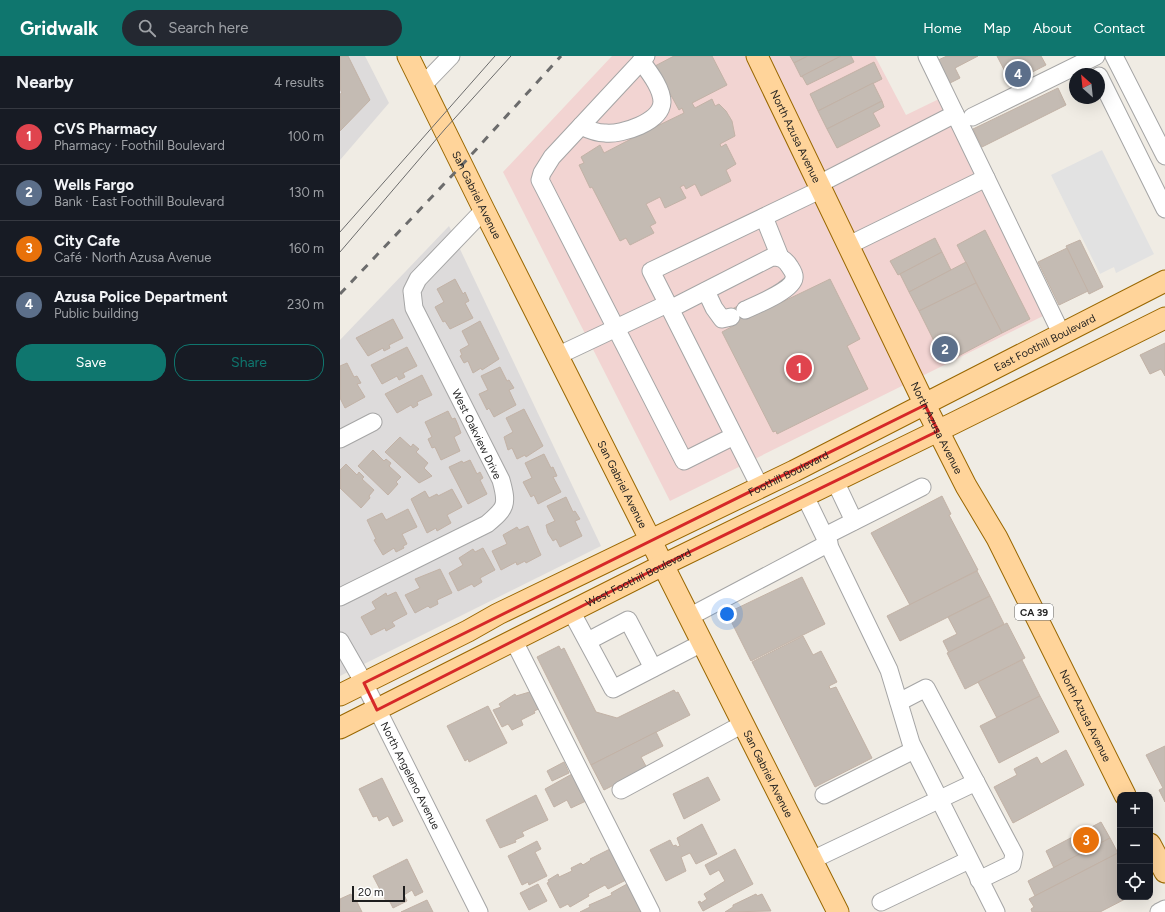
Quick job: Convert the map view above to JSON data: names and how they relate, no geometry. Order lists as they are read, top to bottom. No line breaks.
{"streets":{"main road":["North Azusa Avenue","San Gabriel Avenue","East Foothill Boulevard","Foothill Boulevard","West Foothill Boulevard","CA 39"],"street":["West Oakview Drive","North Angeleno Avenue"]},"crossings":[["North Azusa Avenue","East Foothill Boulevard"],["North Azusa Avenue","Foothill Boulevard"],["North Azusa Avenue","West Foothill Boulevard"],["San Gabriel Avenue","West Oakview Drive"],["San Gabriel Avenue","Foothill Boulevard"],["San Gabriel Avenue","West Foothill Boulevard"],["East Foothill Boulevard","Foothill Boulevard"],["West Foothill Boulevard","North Angeleno Avenue"]],"scale_bar":"20 m","north":"top left","page":{"header":"Gridwalk","search":"Search here","nav":["Home","Map","About","Contact"],"heading":["Nearby","4 results"],"pins":["4","2","1","3"],"list":[{"mark":"1","name":"CVS Pharmacy","note":"Pharmacy · Foothill Boulevard","value":"100 m"},{"mark":"2","name":"Wells Fargo","note":"Bank · East Foothill Boulevard","value":"130 m"},{"mark":"3","name":"City Cafe","note":"Café · North Azusa Avenue","value":"160 m"},{"mark":"4","name":"Azusa Police Department","note":"Public building","value":"230 m"}],"buttons":["Save","Share"],"map_buttons":["+","−"],"scale":"20 m"}}
